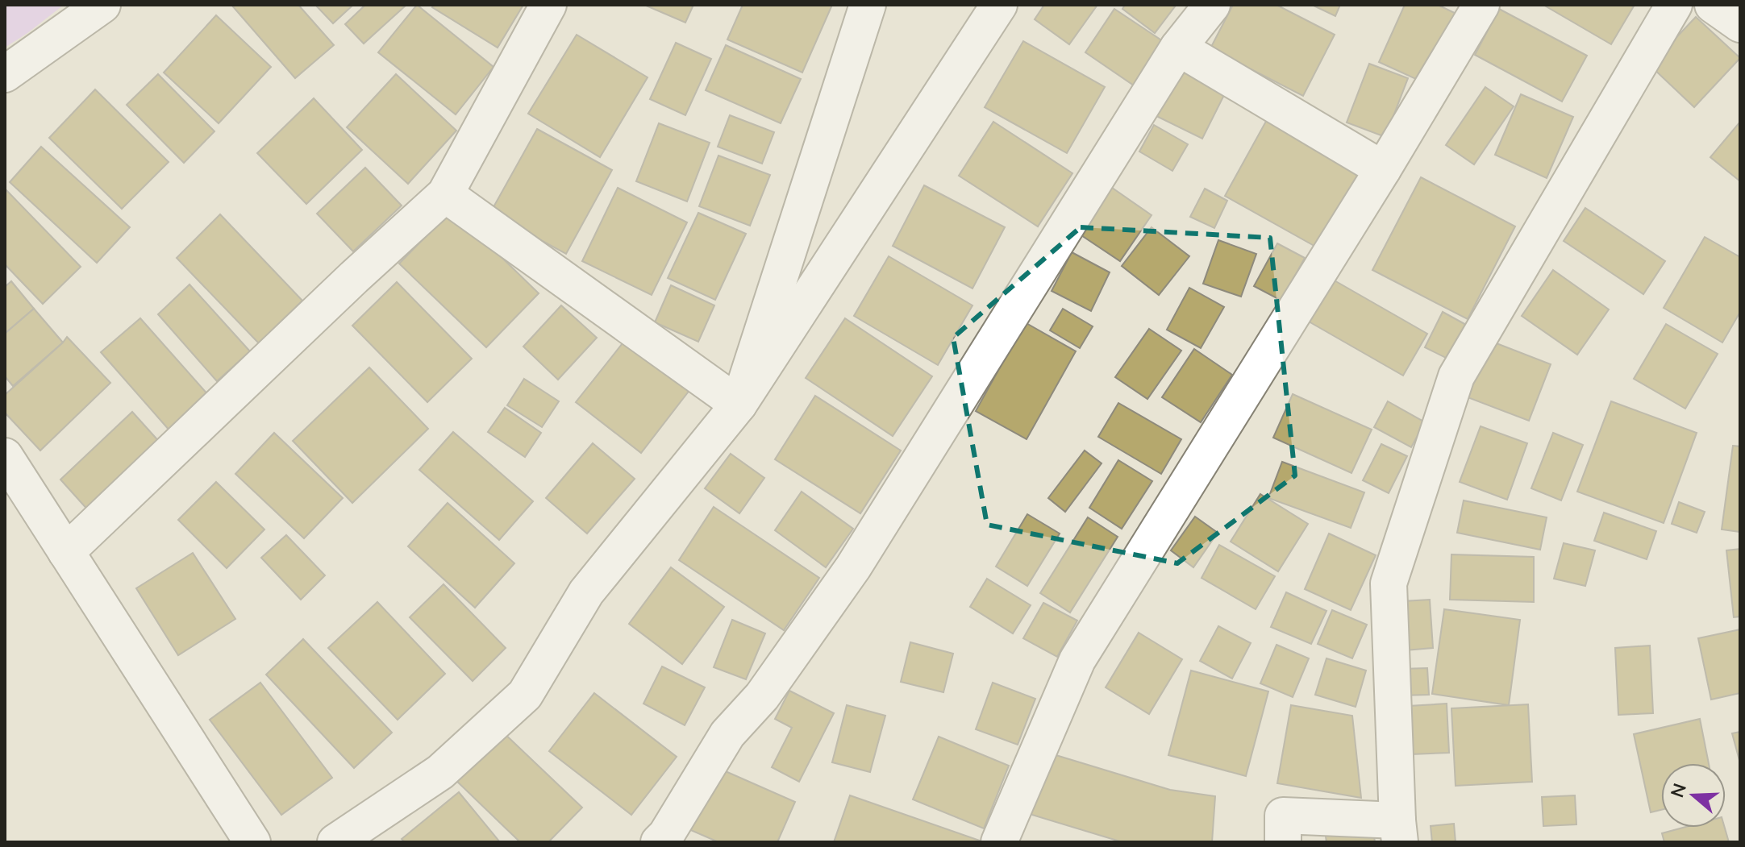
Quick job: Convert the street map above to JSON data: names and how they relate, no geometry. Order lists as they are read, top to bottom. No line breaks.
{"north":"left"}
